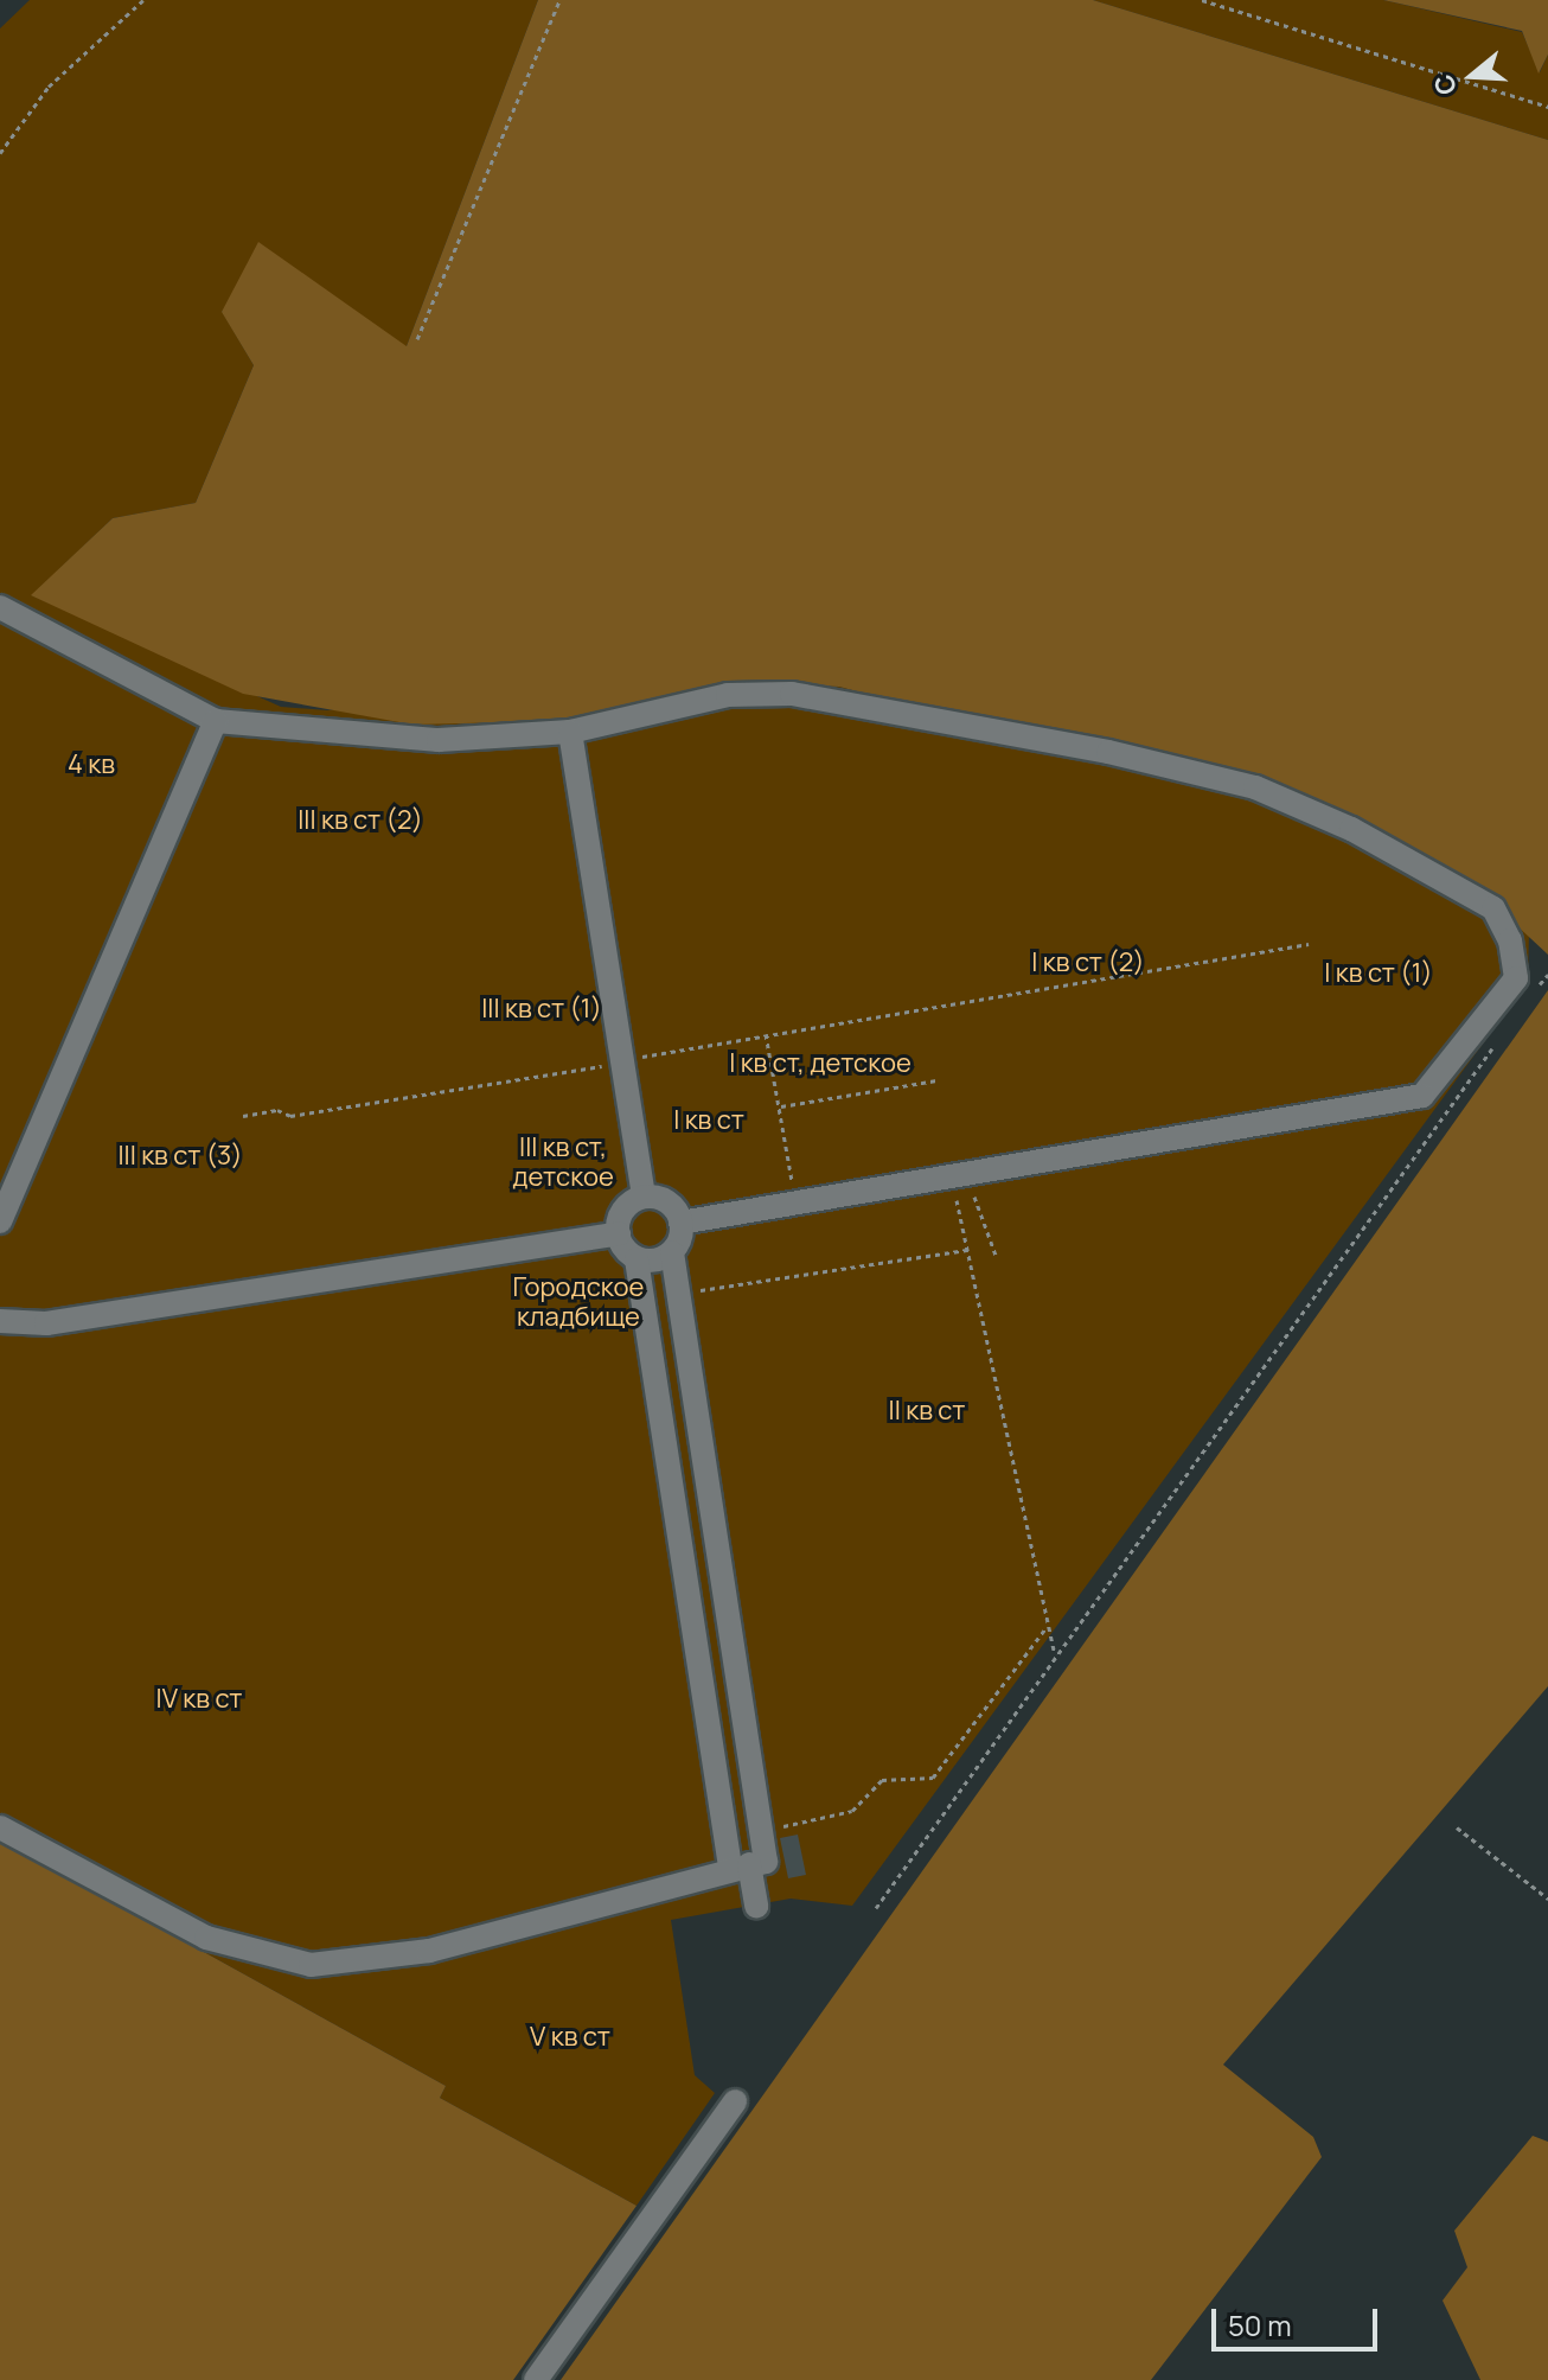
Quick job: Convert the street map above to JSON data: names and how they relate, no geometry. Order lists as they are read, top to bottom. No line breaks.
{"parks":["4 кв","III кв ст (2)","I кв ст (2)","I кв ст (1)","III кв ст (1)","I кв ст, детское","I кв ст","III кв ст, детское","III кв ст (3)","Городское кладбище","II кв ст","IV кв ст","V кв ст"],"scale_bar":"50 m","north":"left"}
